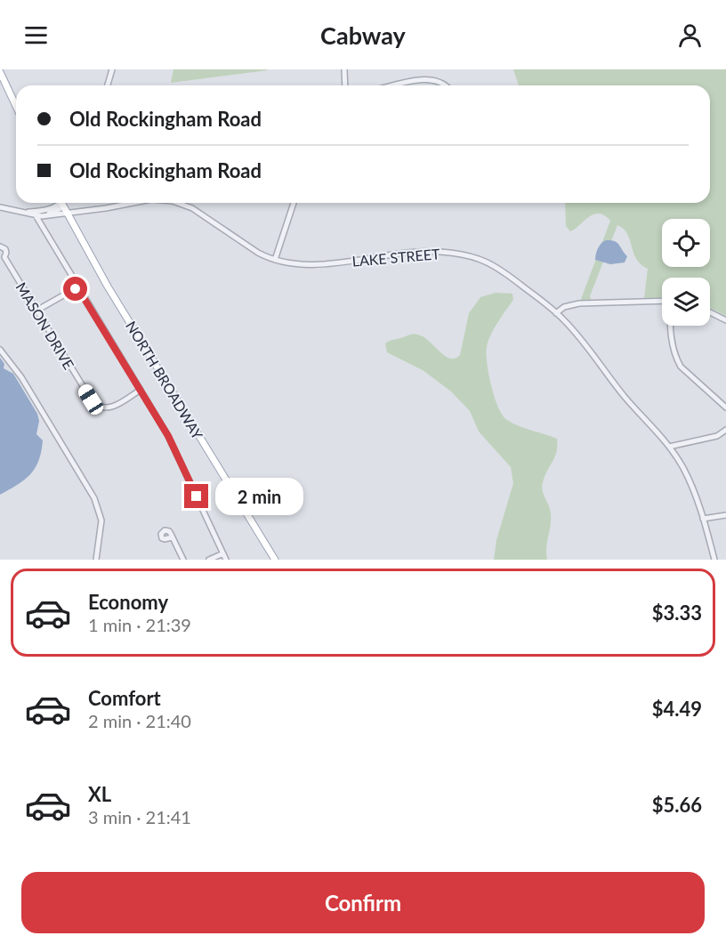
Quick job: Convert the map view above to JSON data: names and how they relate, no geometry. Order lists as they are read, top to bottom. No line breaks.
{"streets":{"main road":["NORTH BROADWAY"],"street":["LAKE STREET","MASON DRIVE"]},"crossings":[["LAKE STREET","NORTH BROADWAY"]],"page":{"header":"Cabway","banner":["Old Rockingham Road","Old Rockingham Road"],"bubble":"2 min","list":[{"name":"Economy","note":"1 min · 21:39","value":"$3.33"},{"name":"Comfort","note":"2 min · 21:40","value":"$4.49"},{"name":"XL","note":"3 min · 21:41","value":"$5.66"}],"buttons":"Confirm"}}
